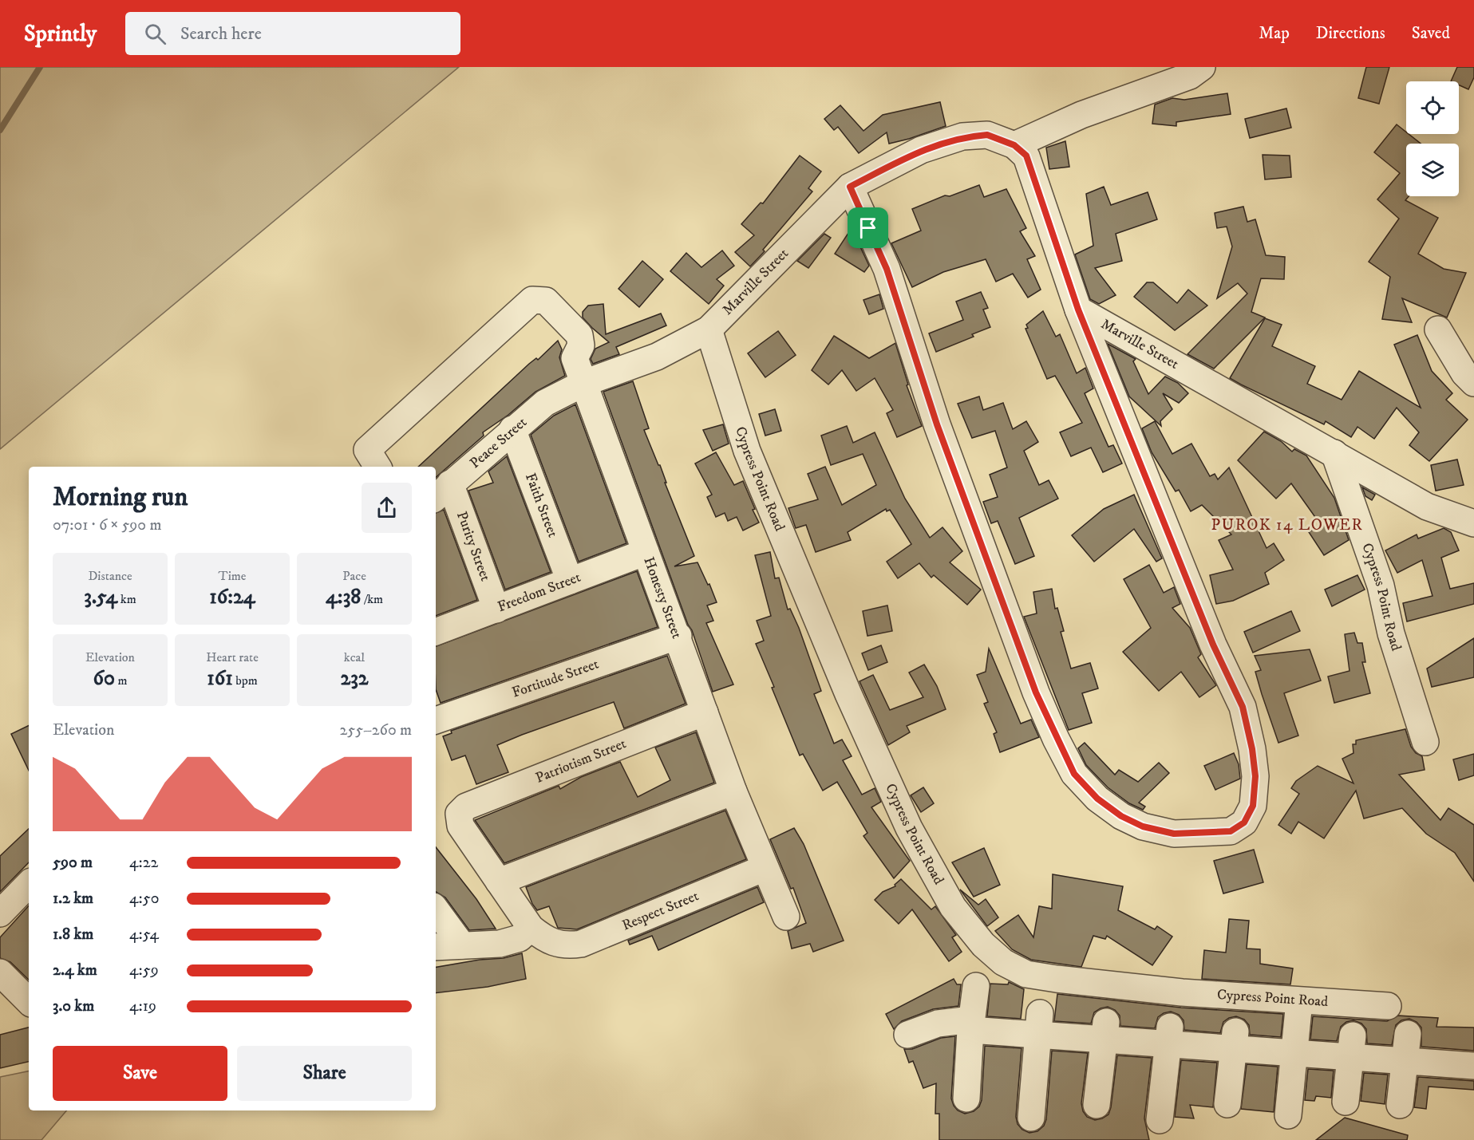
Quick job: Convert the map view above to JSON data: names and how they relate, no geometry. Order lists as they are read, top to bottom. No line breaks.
{"streets":{"street":["Marville Street","Peace Street","Cypress Point Road","Faith Street","Purity Street","Freedom Street","Honesty Street","Fortitude Street","Patriotism Street","Respect Street"]},"crossings":[["Marville Street","Peace Street"],["Marville Street","Cypress Point Road"],["Marville Street","Honesty Street"],["Peace Street","Faith Street"],["Peace Street","Purity Street"],["Peace Street","Honesty Street"],["Faith Street","Freedom Street"],["Purity Street","Freedom Street"],["Freedom Street","Honesty Street"],["Honesty Street","Fortitude Street"],["Honesty Street","Patriotism Street"],["Honesty Street","Respect Street"]],"districts":["PUROK 14 LOWER"],"page":{"header":"Sprintly","search":"Search here","nav":["Map","Directions","Saved"],"heading":["Morning run","07:01 · 6 × 590 m"],"stats":[["Distance","3.54 km"],["Time","16:24"],["Pace","4:38 /km"],["Elevation","60 m"],["Heart rate","161 bpm"],["kcal","232"]],"chart":["Elevation","255–260 m"],"list":[{"name":"590 m","note":"4:22"},{"name":"1.2 km","note":"4:50"},{"name":"1.8 km","note":"4:54"},{"name":"2.4 km","note":"4:59"},{"name":"3.0 km","note":"4:19"}],"buttons":["Save","Share"]}}
